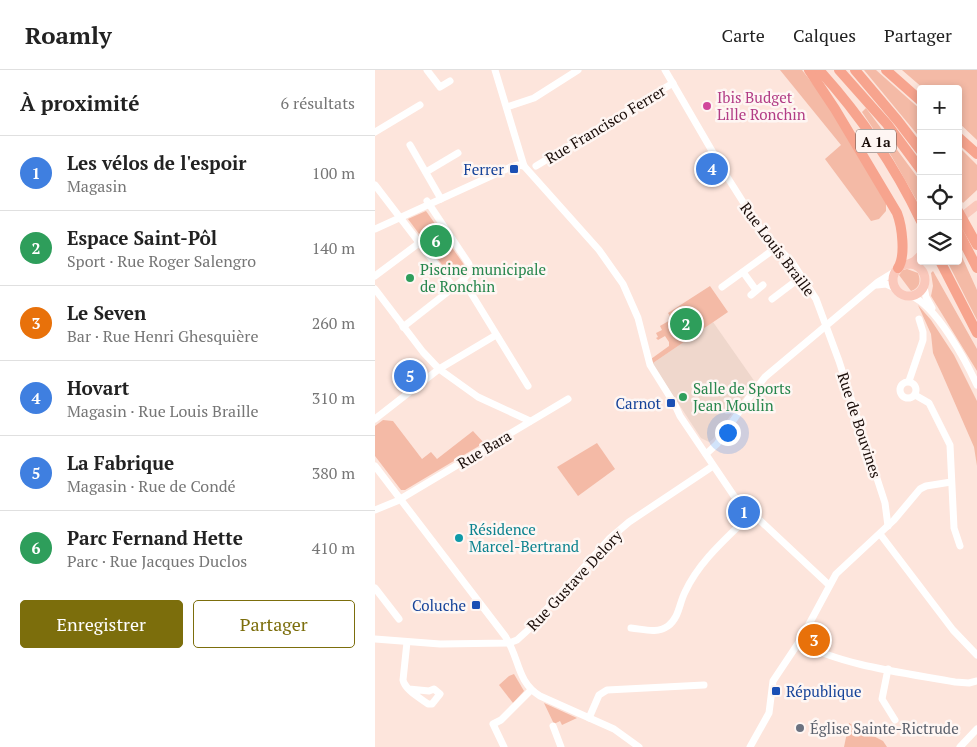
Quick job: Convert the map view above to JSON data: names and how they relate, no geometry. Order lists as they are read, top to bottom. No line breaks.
{"streets":{"highway":["A 1a"],"street":["Rue Francisco Ferrer","Rue Louis Braille","Rue de Bouvines","Rue Bara","Rue Gustave Delory"]},"crossings":[["Rue Francisco Ferrer","Rue Louis Braille"],["Rue Louis Braille","Rue de Bouvines"]],"places":{"other":["Ibis Budget Lille Ronchin","Piscine municipale de Ronchin","Salle de Sports Jean Moulin","Résidence Marcel-Bertrand","Église Sainte-Rictrude"],"transit":["Ferrer","Carnot","Coluche","République"]},"page":{"header":"Roamly","nav":["Carte","Calques","Partager"],"heading":["À proximité","6 résultats"],"map_buttons":["+","−"],"list":[{"mark":"1","name":"Les vélos de l'espoir","note":"Magasin","value":"100 m"},{"mark":"2","name":"Espace Saint-Pôl","note":"Sport · Rue Roger Salengro","value":"140 m"},{"mark":"3","name":"Le Seven","note":"Bar · Rue Henri Ghesquière","value":"260 m"},{"mark":"4","name":"Hovart","note":"Magasin · Rue Louis Braille","value":"310 m"},{"mark":"5","name":"La Fabrique","note":"Magasin · Rue de Condé","value":"380 m"},{"mark":"6","name":"Parc Fernand Hette","note":"Parc · Rue Jacques Duclos","value":"410 m"}],"pins":["4","6","2","5","1","3"],"buttons":["Enregistrer","Partager"]}}
